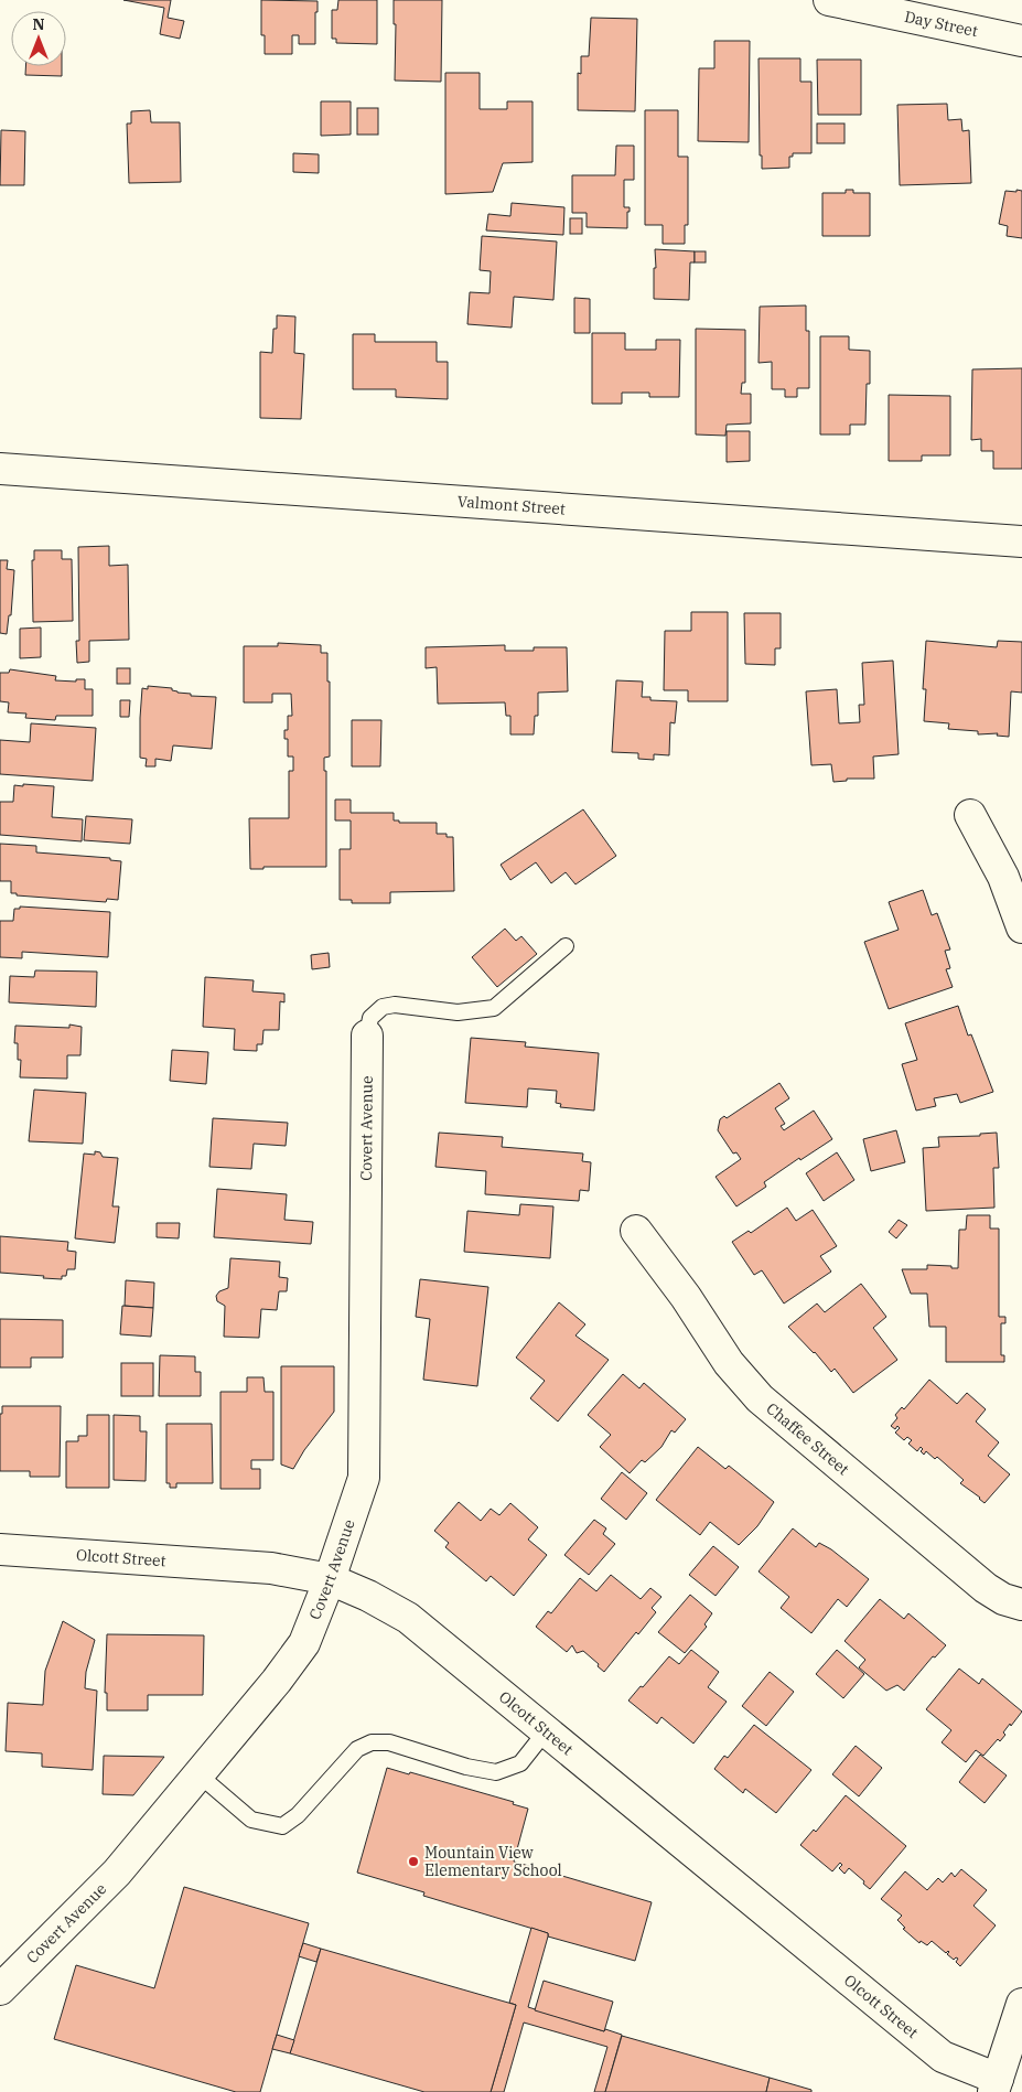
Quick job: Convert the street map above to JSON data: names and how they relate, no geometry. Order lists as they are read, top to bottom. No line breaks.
{"streets":{"street":["Day Street","Valmont Street","Covert Avenue","Chaffee Street","Olcott Street"]},"crossings":[["Covert Avenue","Olcott Street"]],"places":["Mountain View Elementary School"],"north":"top"}
